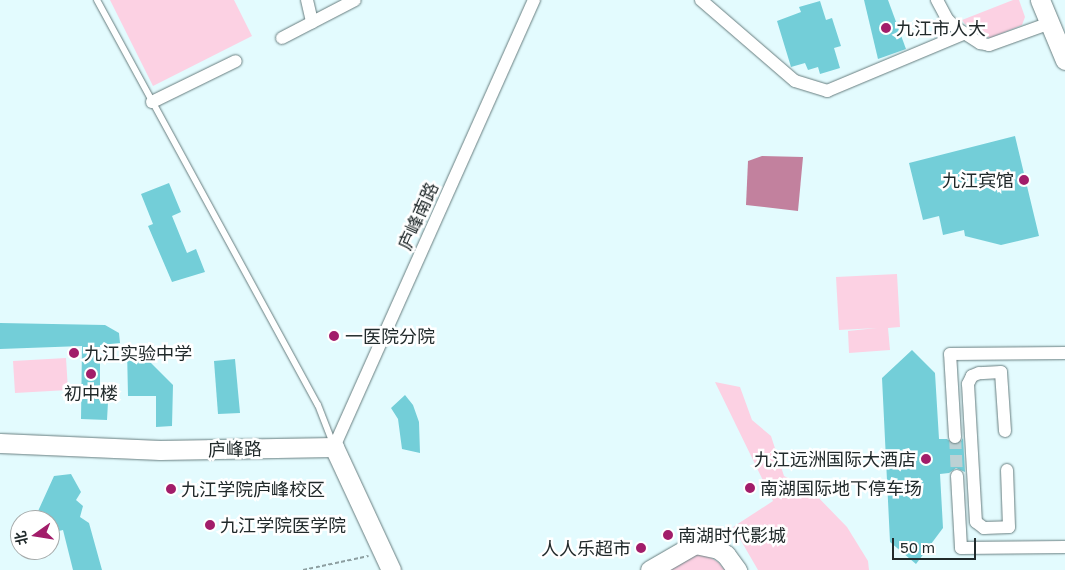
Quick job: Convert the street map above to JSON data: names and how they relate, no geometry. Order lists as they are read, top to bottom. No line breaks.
{"streets":{"main road":["庐峰路"],"street":["庐峰南路"]},"crossings":[["庐峰南路","庐峰路"]],"places":["九江市人大","九江宾馆","一医院分院","九江实验中学","初中楼","九江远洲国际大酒店","南湖国际地下停车场","九江学院庐峰校区","九江学院医学院","南湖时代影城","人人乐超市"],"scale_bar":"50 m","north":"left"}
